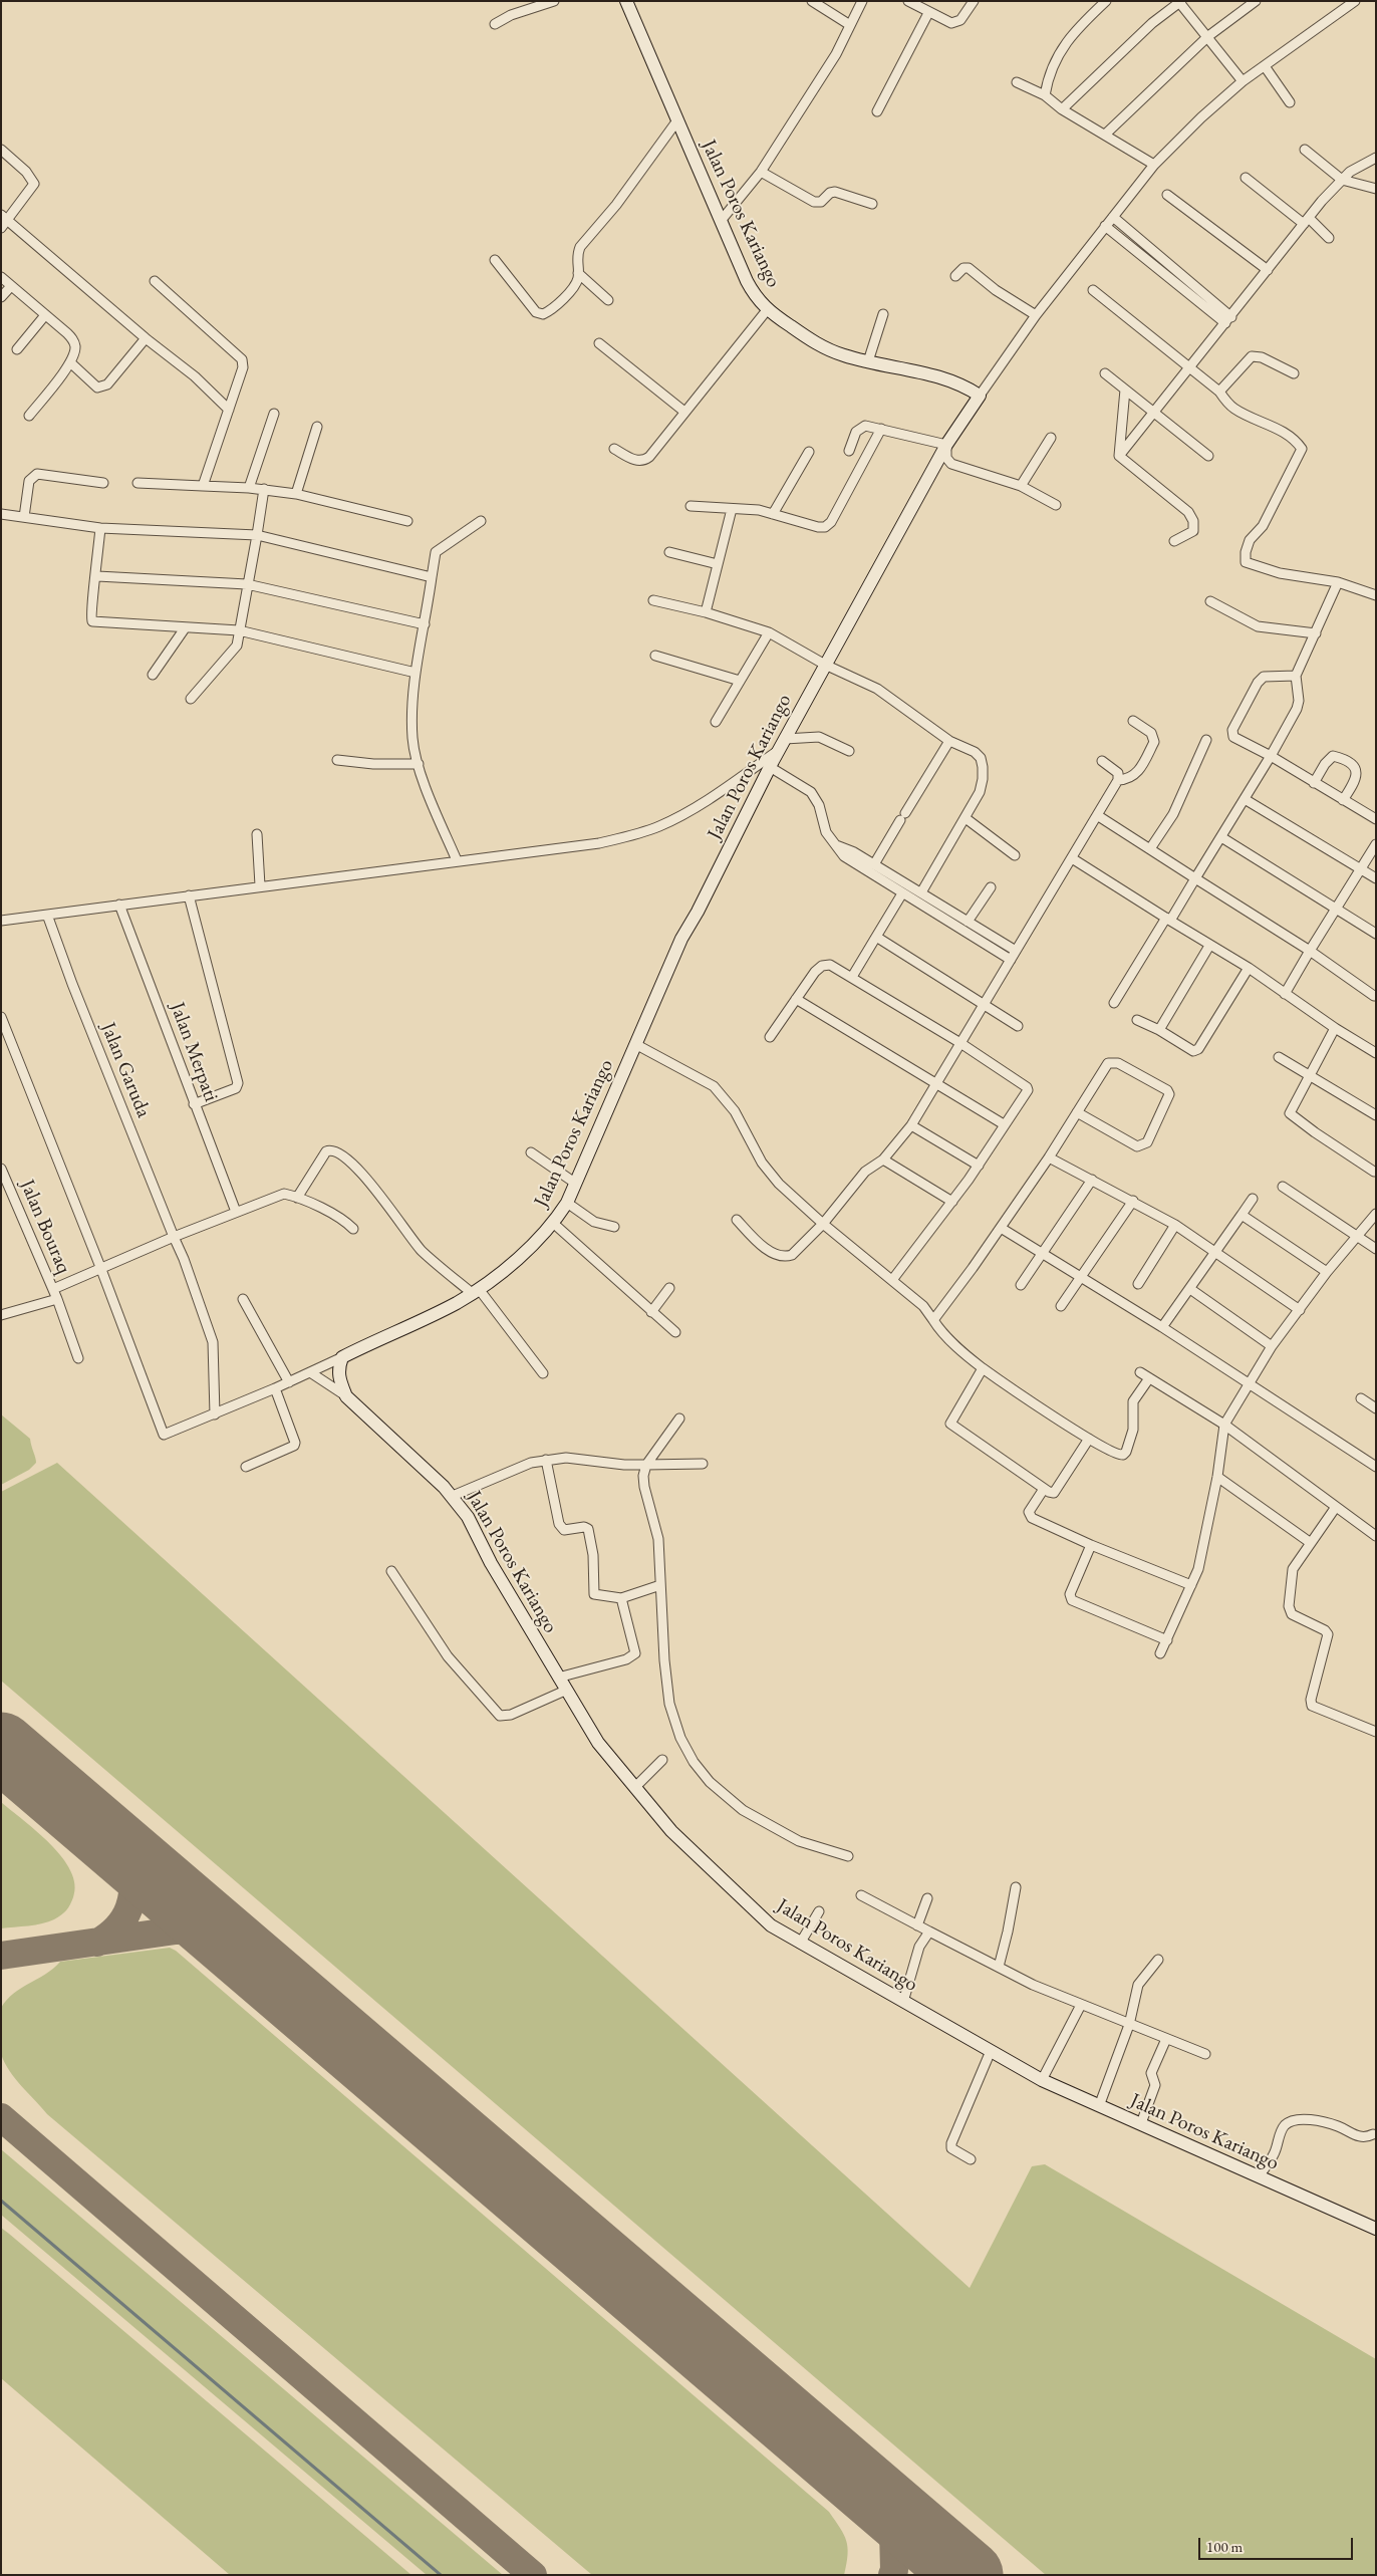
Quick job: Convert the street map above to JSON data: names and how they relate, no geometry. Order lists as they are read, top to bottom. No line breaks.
{"streets":{"main road":["Jalan Poros Kariango"],"street":["Jalan Merpati","Jalan Garuda","Jalan Bouraq"]},"scale_bar":"100 m"}
